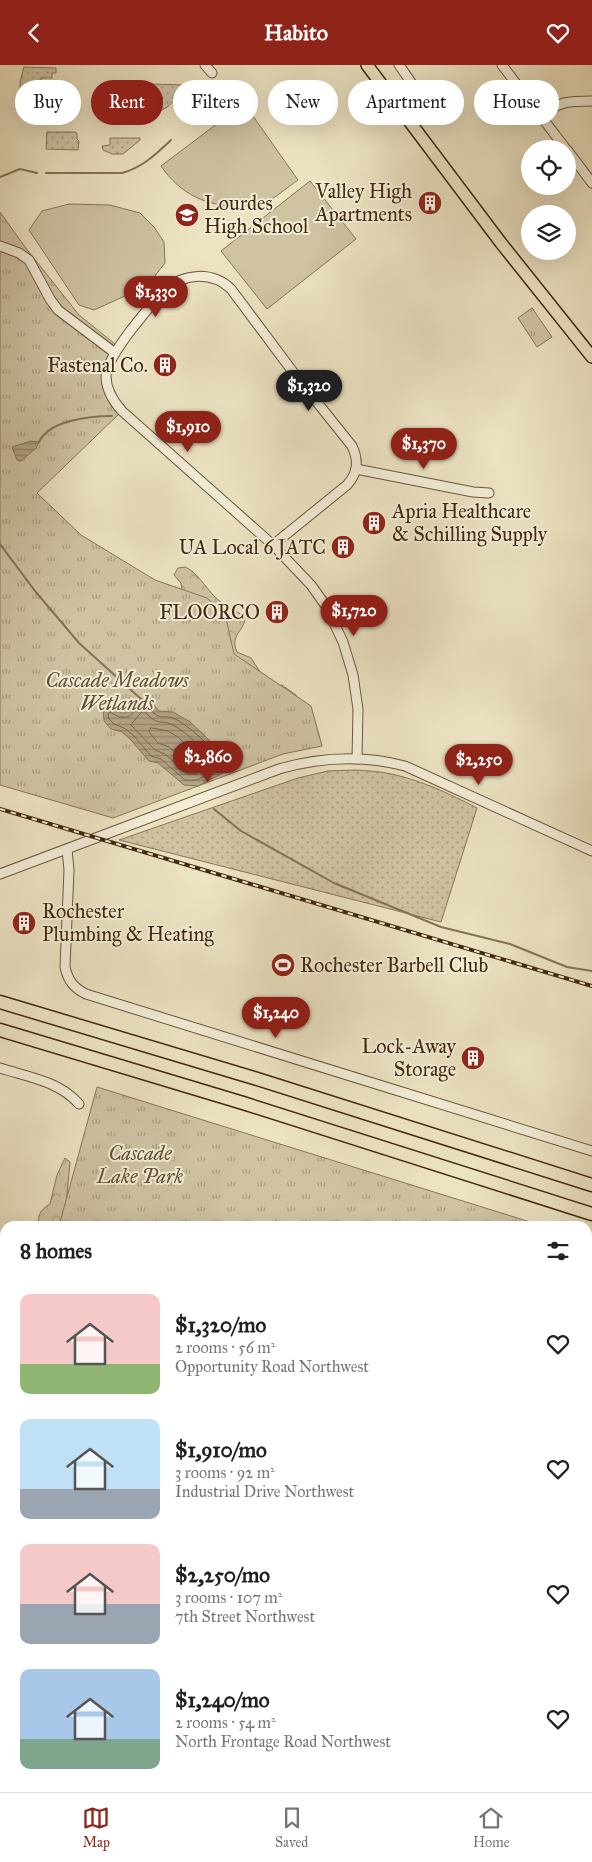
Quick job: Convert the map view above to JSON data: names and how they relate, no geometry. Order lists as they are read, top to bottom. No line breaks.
{"parks":["Cascade Meadows Wetlands","Cascade Lake Park"],"places":{"building":["Valley High Apartments","Fastenal Co.","Apria Healthcare & Schilling Supply","UA Local 6 JATC","FLOORCO","Rochester Plumbing & Heating","Lock-Away Storage"],"school or university":["Lourdes High School"],"sports":["Rochester Barbell Club"]},"page":{"header":"Habito","chip":["Buy","Rent","Filters","New","Apartment","House"],"price":["$1,330","$1,320","$1,910","$1,370","$1,720","$2,860","$2,250","$1,240"],"heading":"8 homes","list":[{"name":"$1,320/mo","note":"2 rooms · 56 m² · Opportunity Road Northwest"},{"name":"$1,910/mo","note":"3 rooms · 92 m² · Industrial Drive Northwest"},{"name":"$2,250/mo","note":"3 rooms · 107 m² · 7th Street Northwest"},{"name":"$1,240/mo","note":"2 rooms · 54 m² · North Frontage Road Northwest"}],"tabs":["Map","Saved","Home"]}}
